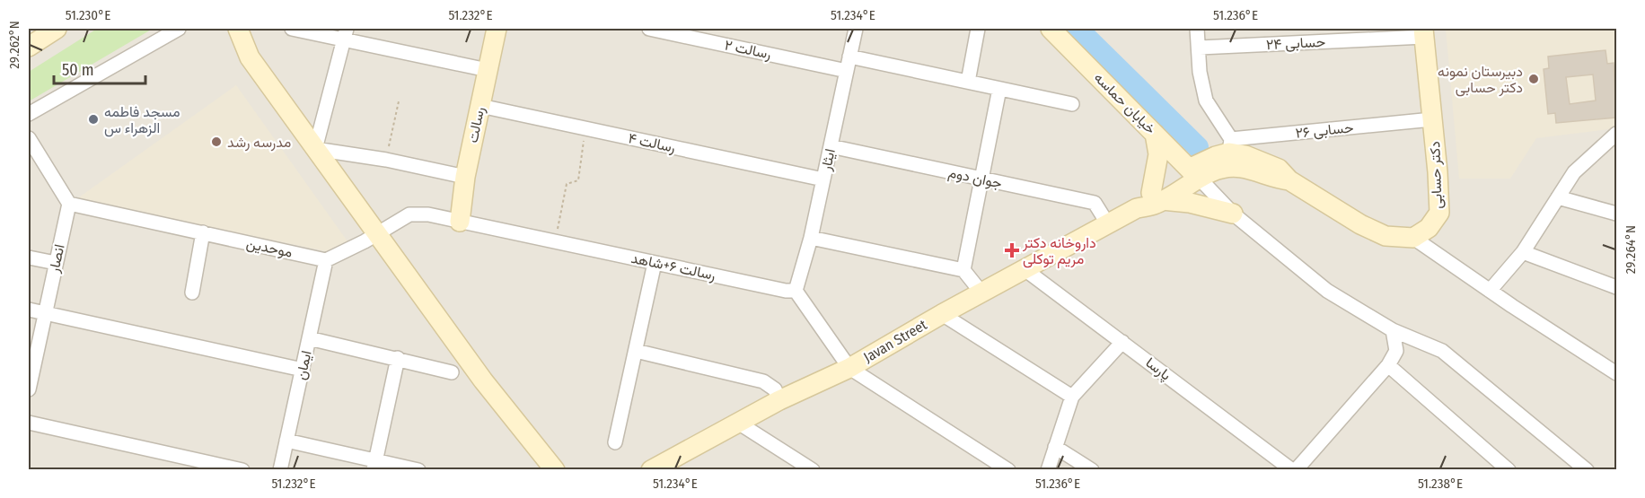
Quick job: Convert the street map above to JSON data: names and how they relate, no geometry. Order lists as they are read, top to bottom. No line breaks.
{"streets":{"main road":["خیابان حماسه","رسالت","دکتر حسابی","Javan Street"],"street":["حسابی ۲۴","رسالت ۲","حسابی ۲۶","رسالت ۴","ایثار","جوان دوم","موحدین","انصار","رسالت ۶+شاهد","ایمان","پارسا"]},"crossings":[["حسابی ۲۴","دکتر حسابی"],["رسالت ۲","ایثار"],["خیابان حماسه","Javan Street"],["رسالت","رسالت ۴"],["رسالت","رسالت ۶+شاهد"],["حسابی ۲۶","دکتر حسابی"],["رسالت ۴","ایثار"],["ایثار","جوان دوم"],["ایثار","رسالت ۶+شاهد"],["جوان دوم","Javan Street"],["موحدین","انصار"],["موحدین","ایمان"],["Javan Street","پارسا"]],"places":{"other":["دبیرستان نمونه دکتر حسابی","مسجد فاطمه الزهراء س","مدرسه رشد"],"health":["داروخانه دکتر مریم توکلی"]},"scale_bar":"50 m","coordinates":["51.230°E","51.232°E","51.234°E","51.236°E","29.262°N","29.264°N","51.238°E"]}
